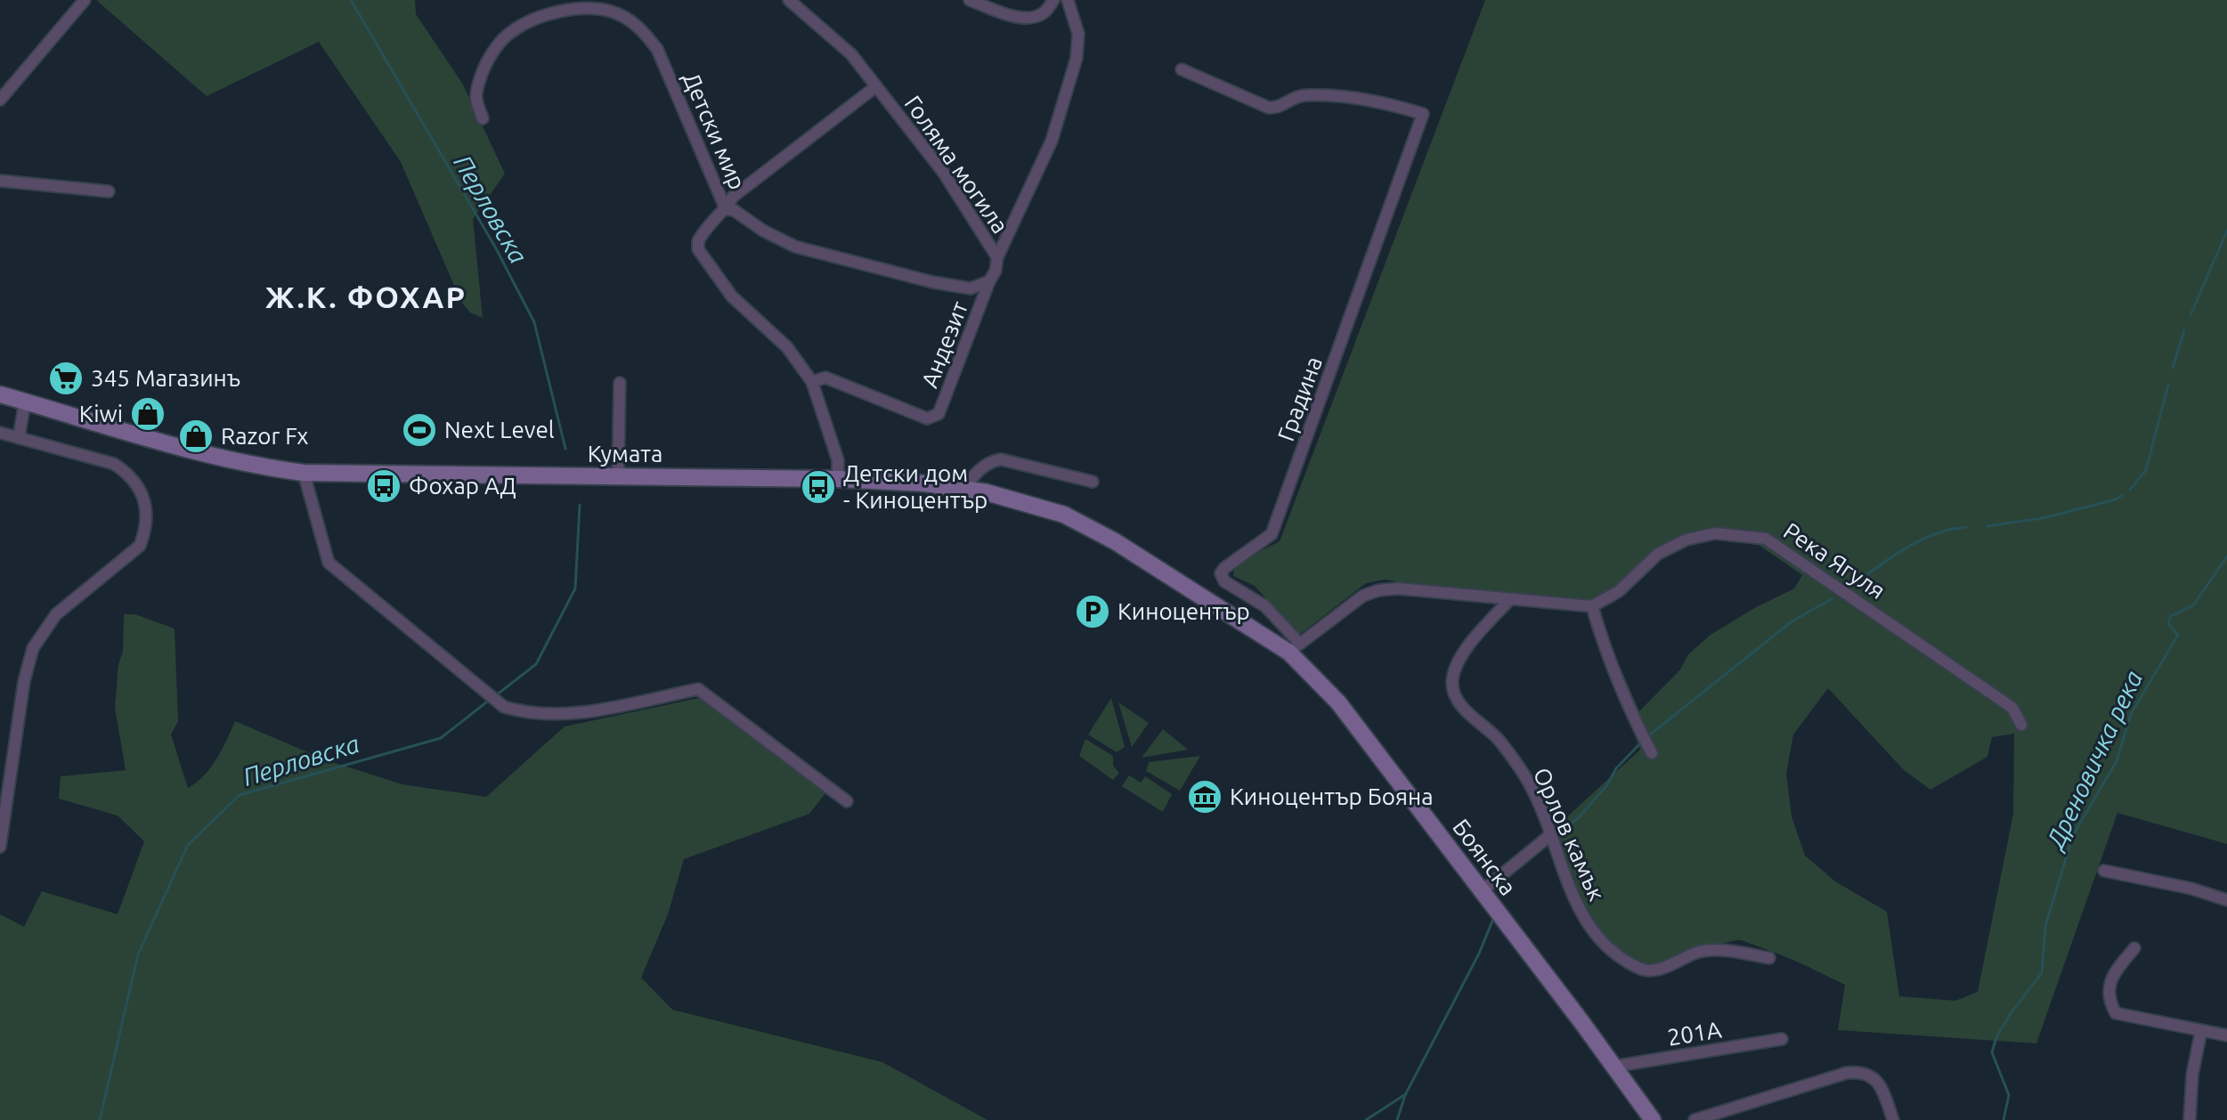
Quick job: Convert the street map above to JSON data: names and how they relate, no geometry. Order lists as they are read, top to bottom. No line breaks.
{"streets":{"main road":["Кумата","Боянска"],"street":["Детски мир","Голяма могила","Андезит","Градина","Река Ягуля","Орлов камък","201А"]},"crossings":[["Детски мир","Андезит"],["Детски мир","Кумата"],["Голяма могила","Андезит"],["Градина","Боянска"],["Кумата","Боянска"],["Боянска","201А"]],"districts":["Ж.К. ФОХАР"],"water":["Перловска","Дреновичка река"],"places":{"supermarket":["345 Магазинъ"],"shop":["Kiwi","Razor Fx"],"sports":["Next Level"],"bus stop":["Фохар АД","Детски дом - Киноцентър"],"parking":["Киноцентър"],"museum":["Киноцентър Бояна"]}}
